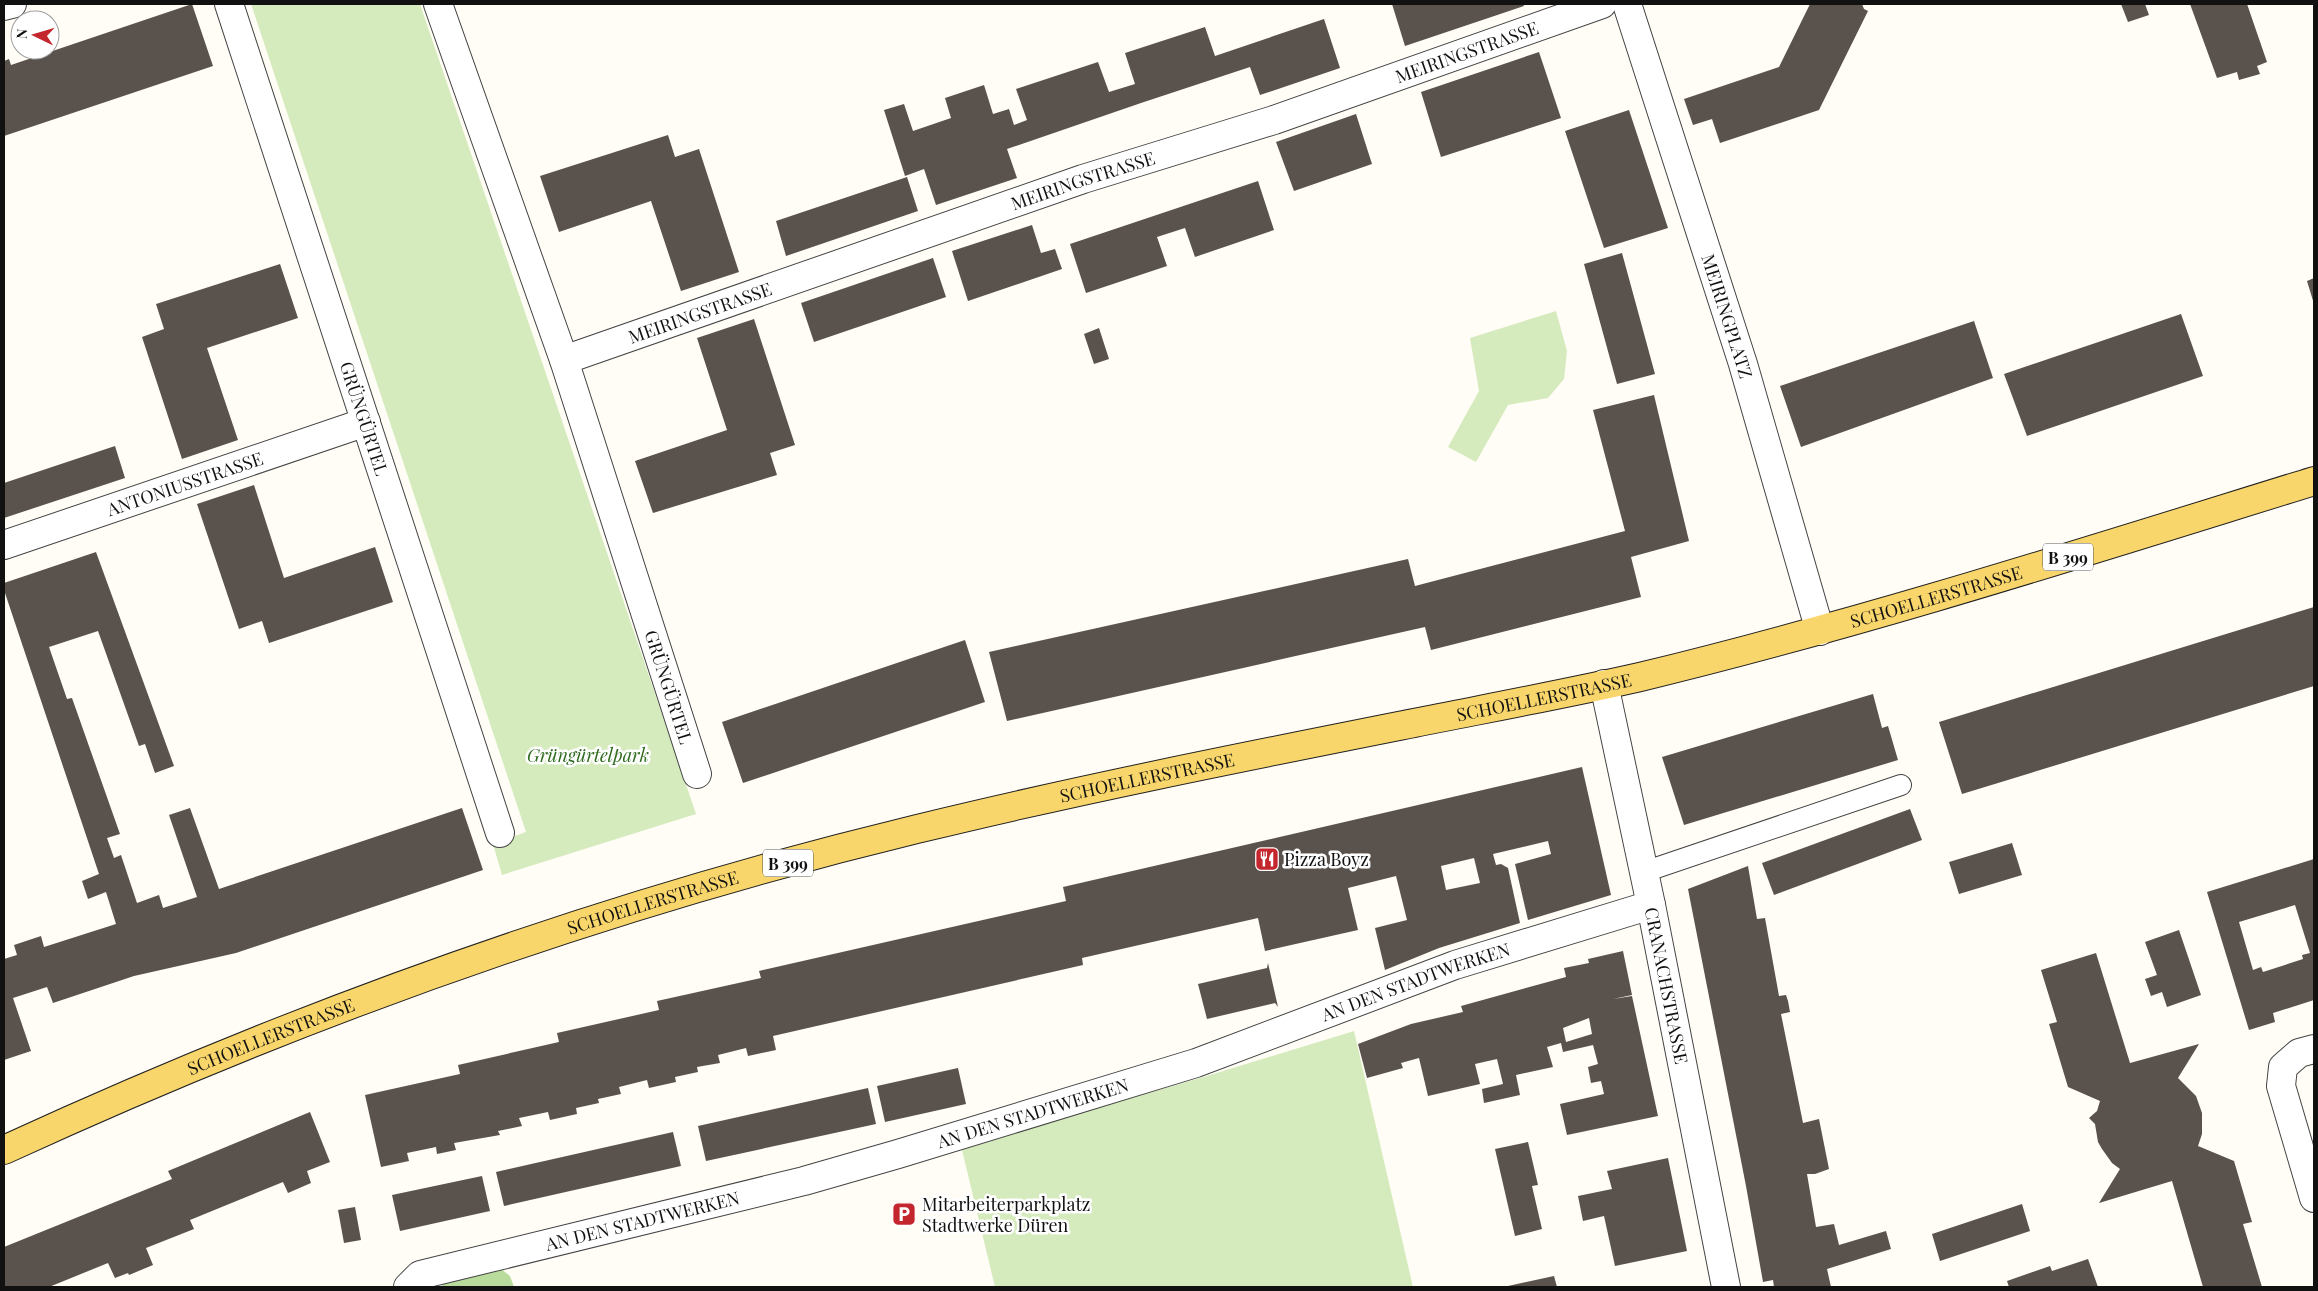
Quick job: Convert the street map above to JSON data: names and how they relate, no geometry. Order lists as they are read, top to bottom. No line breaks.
{"streets":{"main road":["B 399","SCHOELLERSTRASSE"],"street":["MEIRINGSTRASSE","MEIRINGPLATZ","GRÜNGÜRTEL","ANTONIUSSTRASSE","AN DEN STADTWERKEN","CRANACHSTRASSE"]},"crossings":[["MEIRINGSTRASSE","GRÜNGÜRTEL"],["MEIRINGPLATZ","SCHOELLERSTRASSE"],["GRÜNGÜRTEL","ANTONIUSSTRASSE"],["SCHOELLERSTRASSE","CRANACHSTRASSE"],["AN DEN STADTWERKEN","CRANACHSTRASSE"]],"parks":["Grüngürtelpark"],"places":{"restaurant":["Pizza Boyz"],"parking":["Mitarbeiterparkplatz Stadtwerke Düren"]},"north":"left"}
